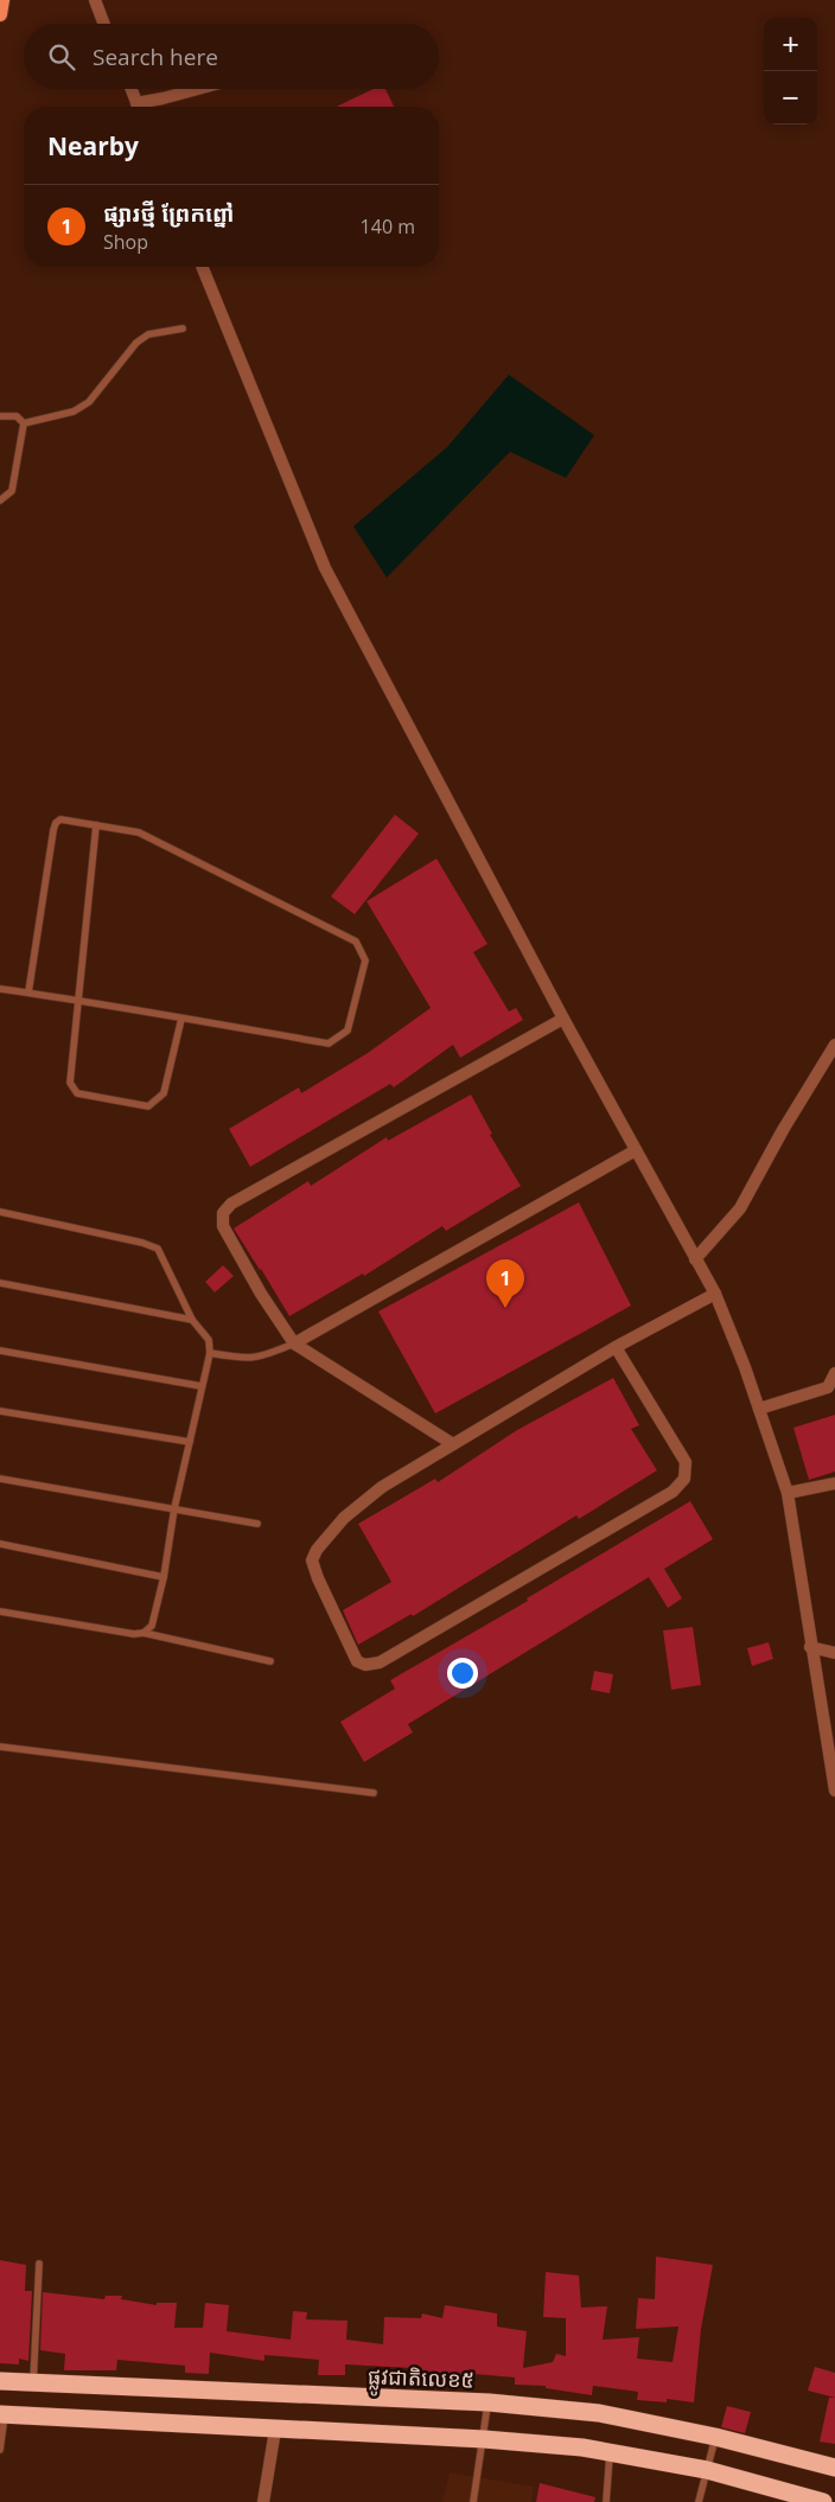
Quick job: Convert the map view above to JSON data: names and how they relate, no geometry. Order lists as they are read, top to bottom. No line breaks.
{"streets":{"highway":["ផ្លូវជាតិលេខ៥"]},"page":{"map_buttons":["+","−"],"search":"Search here","heading":"Nearby","list":[{"mark":"1","name":"ផ្សារថ្មី ព្រែកព្នៅ","note":"Shop","value":"140 m"}],"pins":"1"}}
